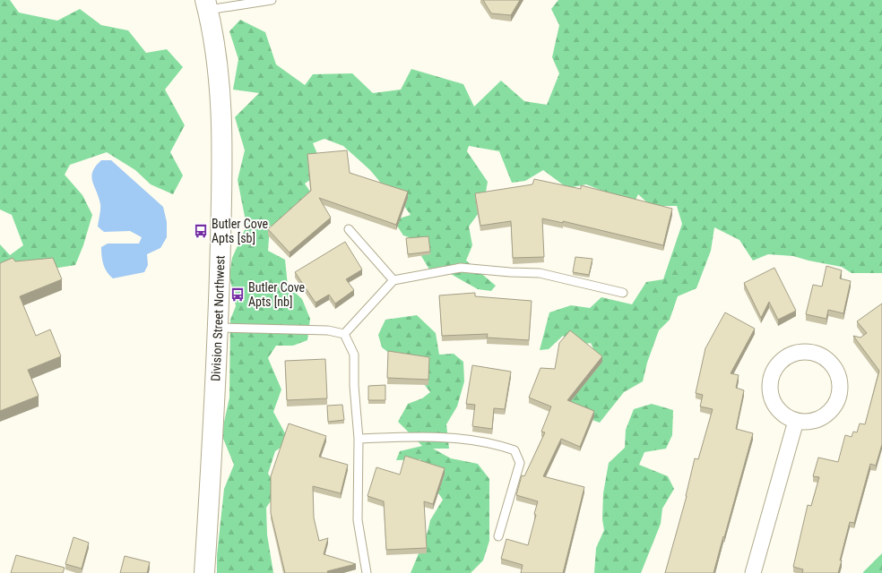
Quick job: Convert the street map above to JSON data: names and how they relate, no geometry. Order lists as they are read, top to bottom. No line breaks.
{"streets":{"street":["Division Street Northwest"]},"places":{"bus stop":["Butler Cove Apts [sb]","Butler Cove Apts [nb]"]}}
